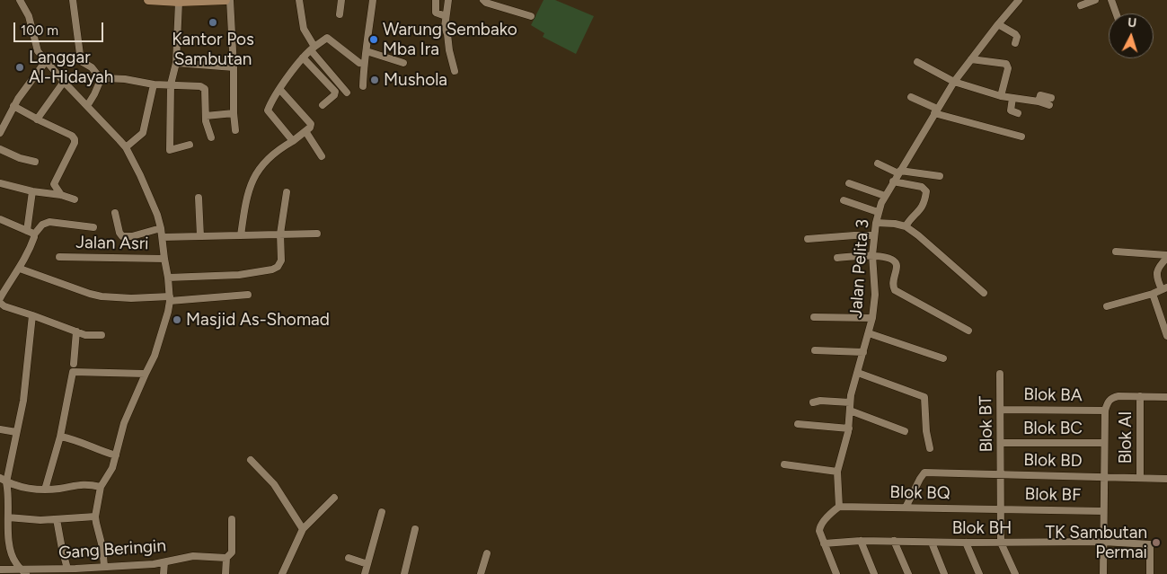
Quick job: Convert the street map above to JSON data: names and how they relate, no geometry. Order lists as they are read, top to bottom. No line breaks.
{"streets":{"street":["Jalan Asri","Jalan Pelita 3","Blok BA","Blok BT","Blok BC","Blok AI","Blok BD","Blok BQ","Blok BF","Blok BH","Gang Beringin"]},"crossings":[["Jalan Pelita 3","Blok BQ"],["Blok BA","Blok BT"],["Blok BT","Blok BC"],["Blok BT","Blok BD"],["Blok BT","Blok BQ"],["Blok BT","Blok BF"],["Blok BT","Blok BH"],["Blok AI","Blok BD"],["Blok BD","Blok BQ"],["Blok BQ","Blok BF"]],"places":["Kantor Pos Sambutan","Warung Sembako Mba Ira","Langgar Al-Hidayah","Mushola","Masjid As-Shomad","TK Sambutan Permai"],"scale_bar":"100 m","north":"top"}
